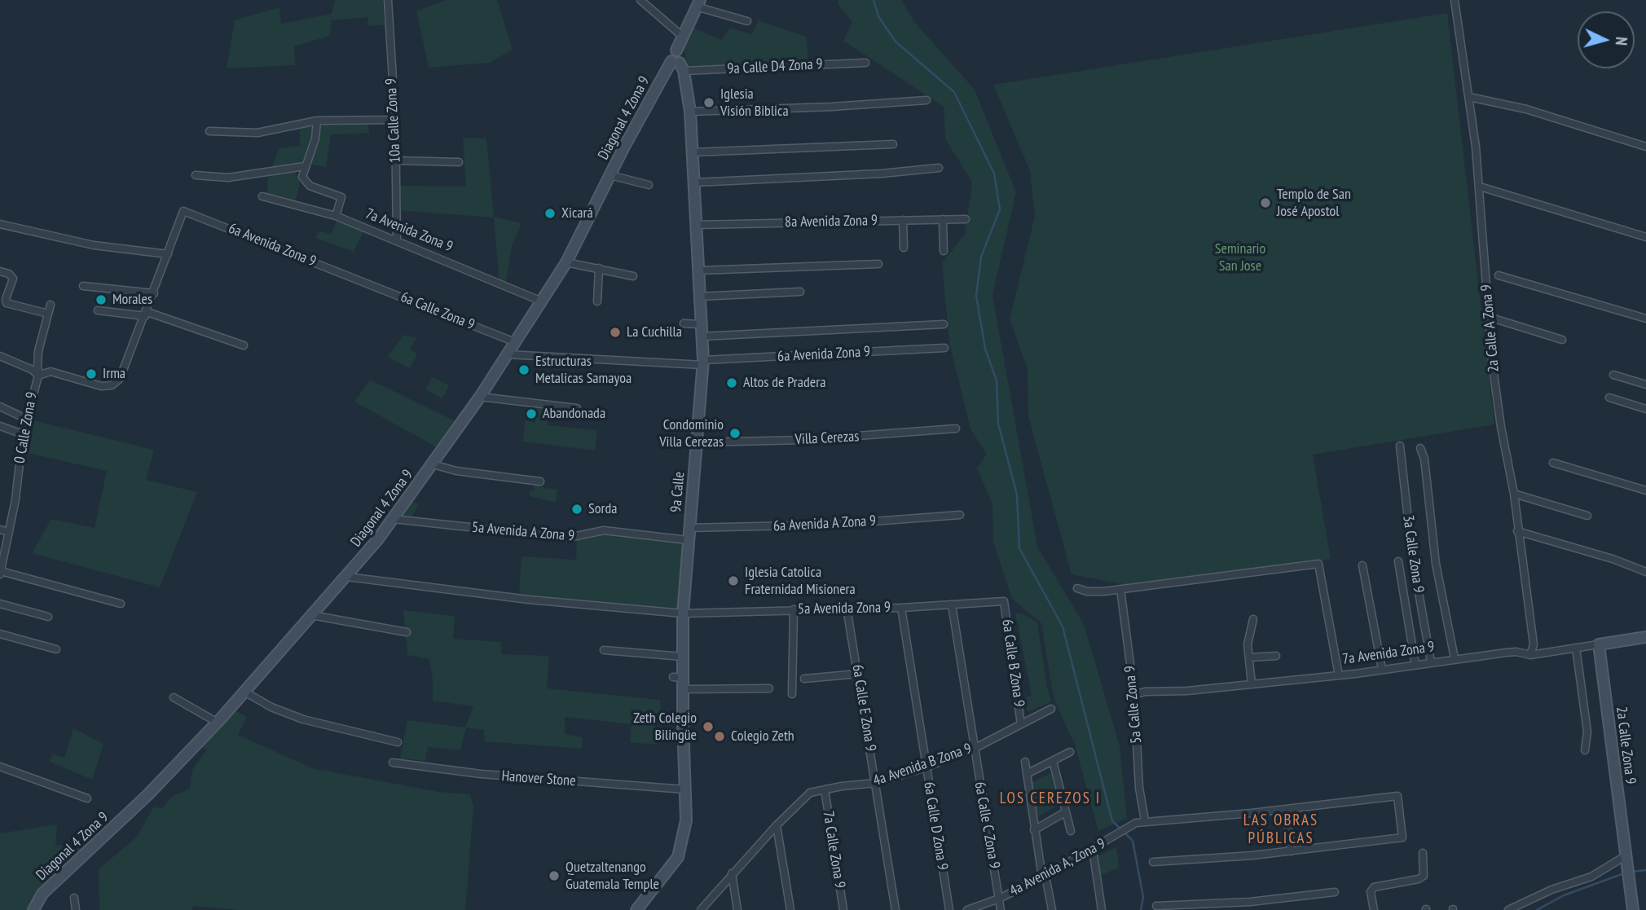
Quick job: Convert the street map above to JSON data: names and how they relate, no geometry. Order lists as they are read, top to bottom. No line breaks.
{"streets":{"street":["9a Calle D4 Zona 9","Diagonal 4 Zona 9","10a Calle Zona 9","8a Avenida Zona 9","7a Avenida Zona 9","6a Avenida Zona 9","6a Calle Zona 9","2a Calle A Zona 9","0 Calle Zona 9","Villa Cerezas","9a Calle","6a Avenida A Zona 9","5a Avenida A Zona 9","3a Calle Zona 9","5a Avenida Zona 9","6a Calle B Zona 9","5a Calle Zona 9","6a Calle E Zona 9","2a Calle Zona 9","4a Avenida B Zona 9","Hanover Stone","6a Calle C Zona 9","6a Calle D Zona 9","7a Calle Zona 9","4a Avenida A, Zona 9"]},"crossings":[["9a Calle D4 Zona 9","Diagonal 4 Zona 9"],["9a Calle D4 Zona 9","9a Calle"],["Diagonal 4 Zona 9","7a Avenida Zona 9"],["Diagonal 4 Zona 9","6a Avenida Zona 9"],["Diagonal 4 Zona 9","6a Calle Zona 9"],["Diagonal 4 Zona 9","9a Calle"],["Diagonal 4 Zona 9","5a Avenida A Zona 9"],["Diagonal 4 Zona 9","5a Avenida Zona 9"],["10a Calle Zona 9","7a Avenida Zona 9"],["8a Avenida Zona 9","9a Calle"],["7a Avenida Zona 9","2a Calle A Zona 9"],["7a Avenida Zona 9","3a Calle Zona 9"],["7a Avenida Zona 9","5a Calle Zona 9"],["7a Avenida Zona 9","2a Calle Zona 9"],["6a Avenida Zona 9","6a Calle Zona 9"],["6a Avenida Zona 9","0 Calle Zona 9"],["6a Avenida Zona 9","9a Calle"],["Villa Cerezas","9a Calle"],["9a Calle","6a Avenida A Zona 9"],["9a Calle","5a Avenida A Zona 9"],["9a Calle","5a Avenida Zona 9"],["9a Calle","Hanover Stone"],["5a Avenida Zona 9","6a Calle B Zona 9"],["5a Avenida Zona 9","6a Calle E Zona 9"],["5a Avenida Zona 9","6a Calle C Zona 9"],["5a Avenida Zona 9","6a Calle D Zona 9"],["6a Calle B Zona 9","4a Avenida B Zona 9"],["5a Calle Zona 9","4a Avenida A, Zona 9"],["6a Calle E Zona 9","4a Avenida B Zona 9"],["4a Avenida B Zona 9","6a Calle C Zona 9"],["4a Avenida B Zona 9","6a Calle D Zona 9"],["4a Avenida B Zona 9","7a Calle Zona 9"],["6a Calle C Zona 9","4a Avenida A, Zona 9"]],"districts":["LOS CEREZOS I","LAS OBRAS PÚBLICAS"],"parks":["Seminario San Jose"],"places":["Iglesia Visión Biblica","Templo de San José Apostol","Xicará","Morales","La Cuchilla","Estructuras Metalicas Samayoa","Irma","Altos de Pradera","Abandonada","Condominio Villa Cerezas","Sorda","Iglesia Catolica Fraternidad Misionera","Zeth Colegio Bilingüe","Colegio Zeth","Quetzaltenango Guatemala Temple"],"north":"right"}
